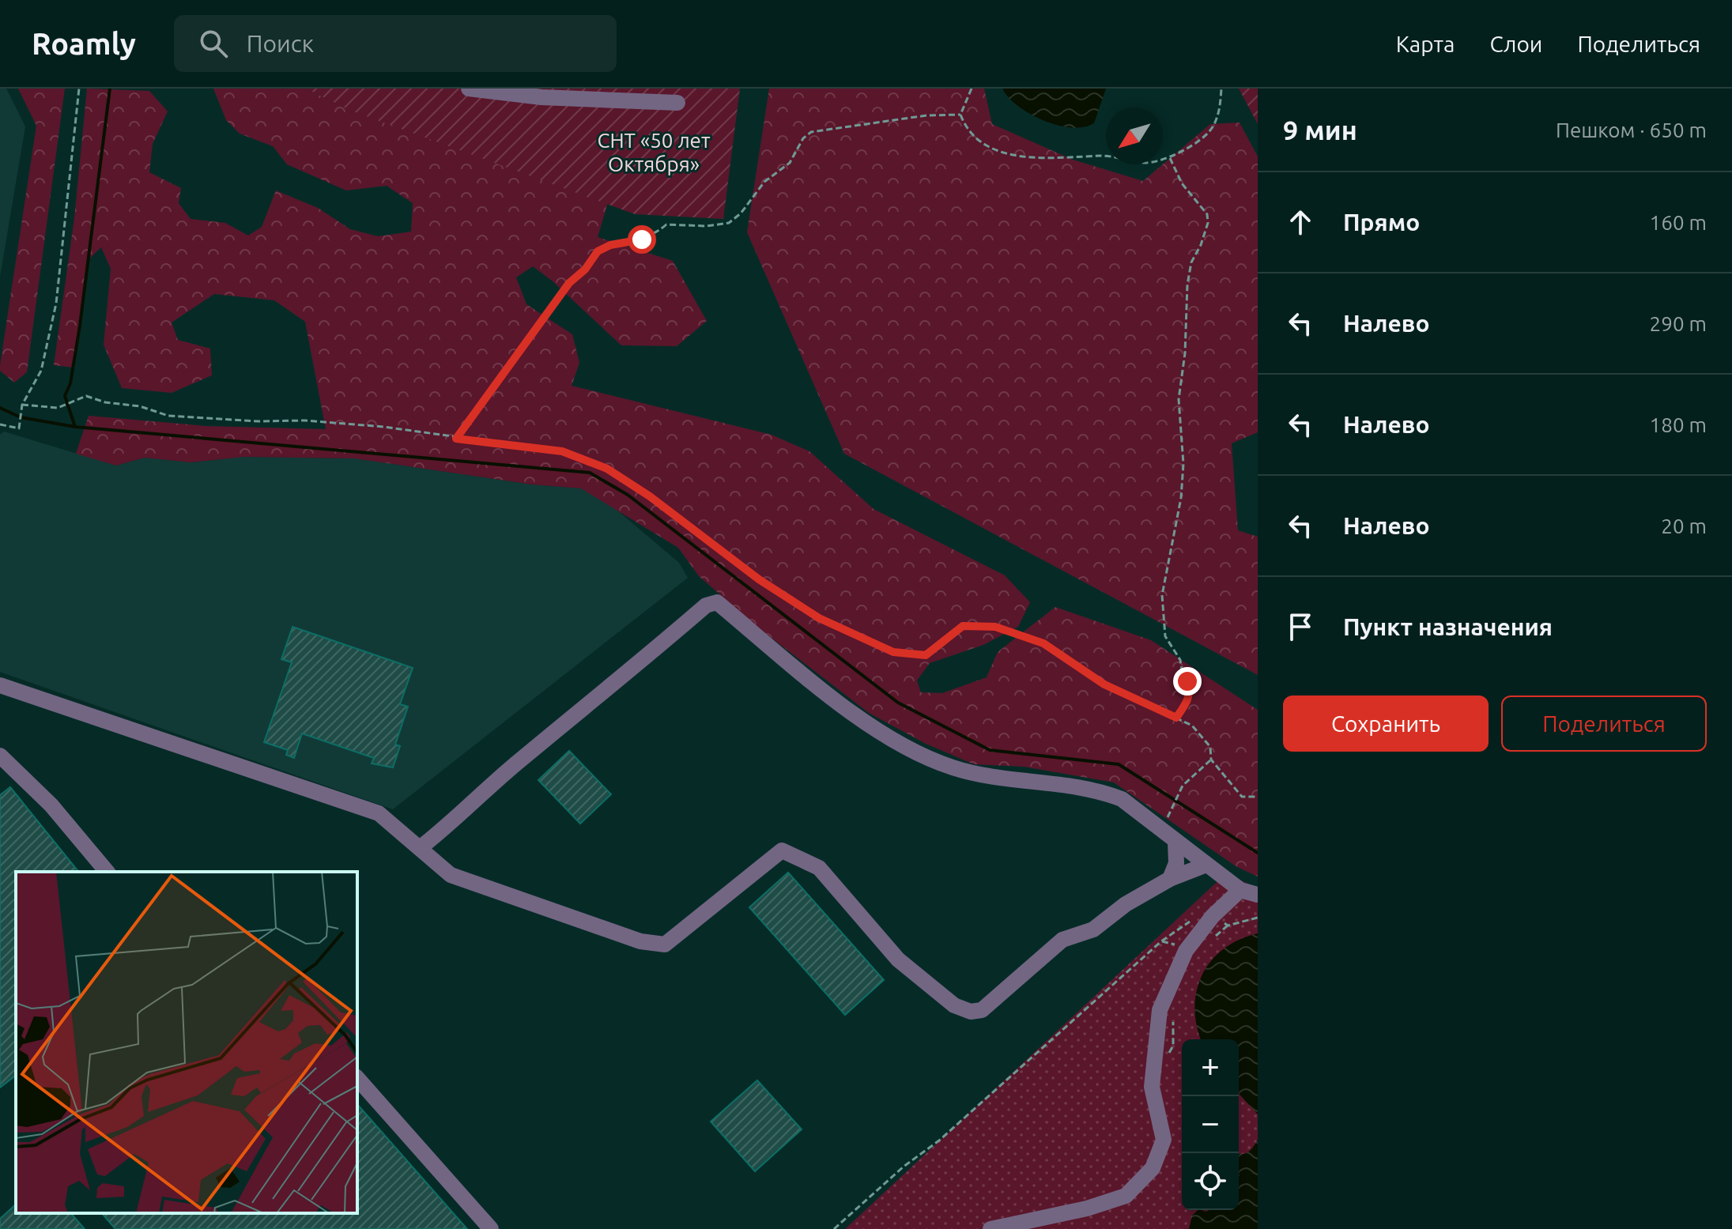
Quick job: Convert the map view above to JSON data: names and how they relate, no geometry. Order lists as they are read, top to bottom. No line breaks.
{"parks":["СНТ «50 лет Октября»"],"north":"bottom left","page":{"header":"Roamly","search":"Поиск","nav":["Карта","Слои","Поделиться"],"heading":["9 мин","Пешком · 650 m"],"list":[["Прямо","160 m"],["Налево","290 m"],["Налево","180 m"],["Налево","20 m"],"Пункт назначения"],"buttons":["Сохранить","Поделиться"],"map_buttons":["+","−"]}}
